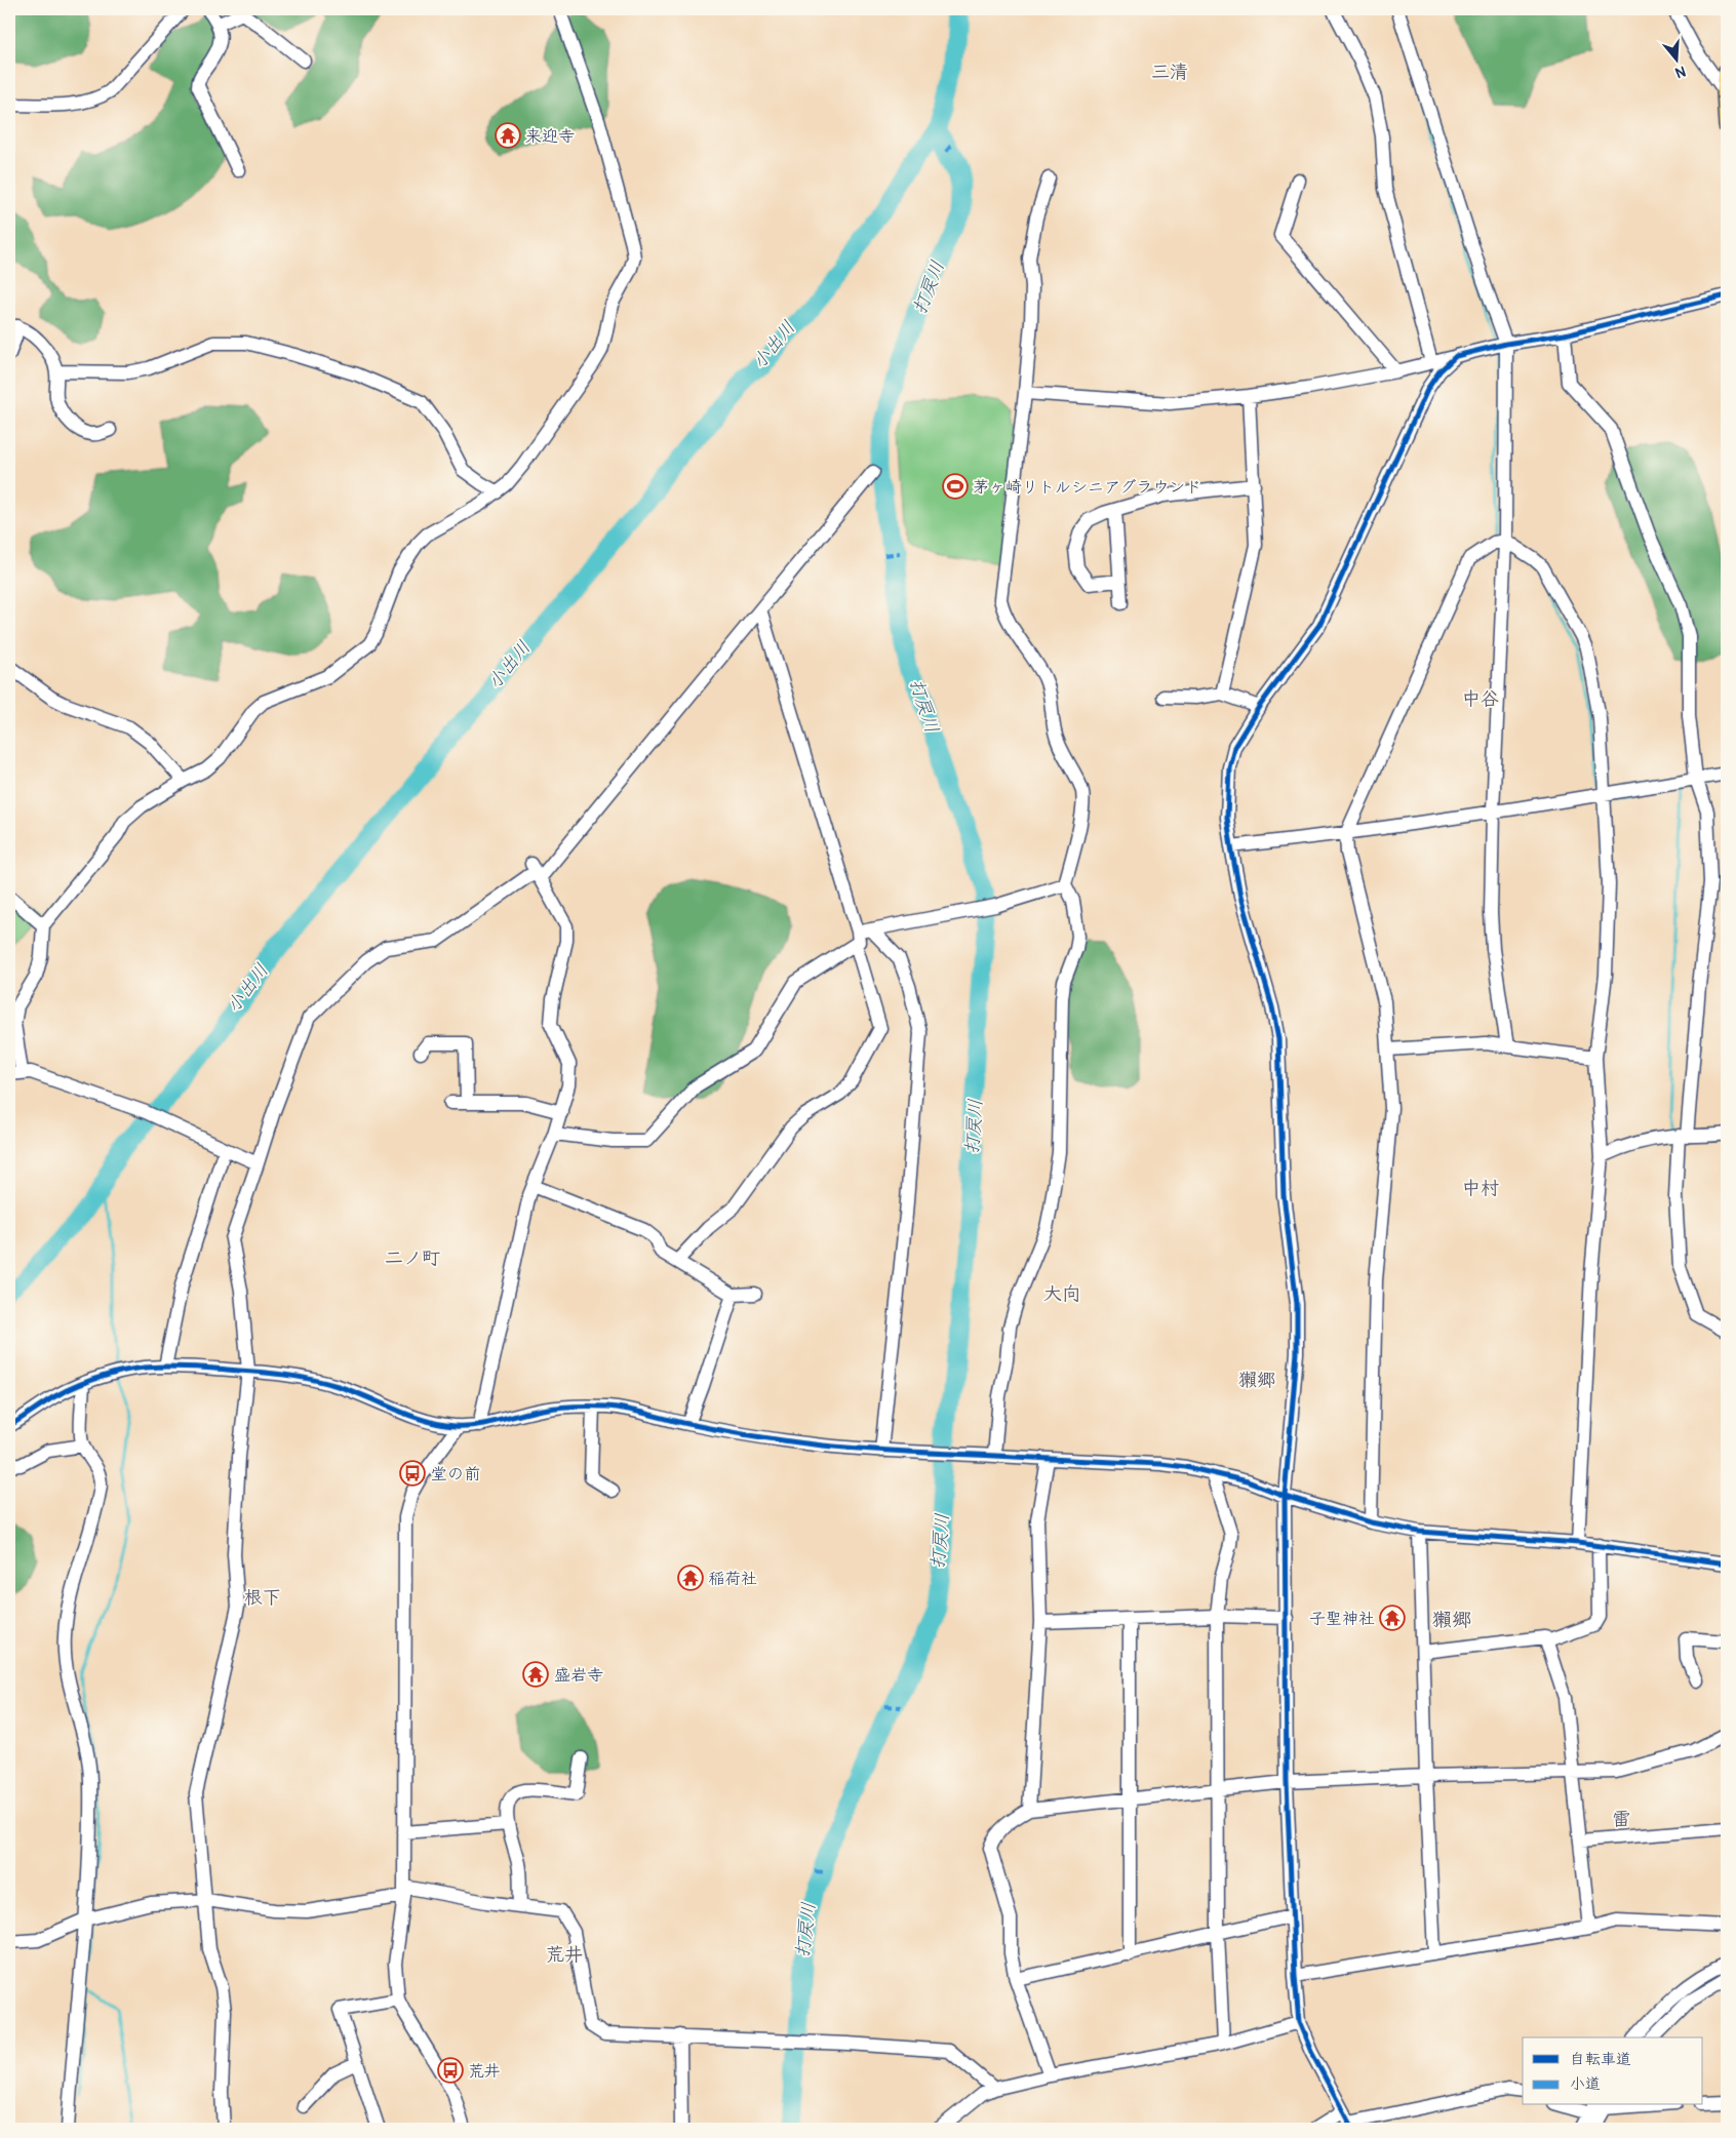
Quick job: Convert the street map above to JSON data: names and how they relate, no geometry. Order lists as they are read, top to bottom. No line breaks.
{"districts":["三清","中谷","中村","二ノ町","大向","獺郷","根下","獺郷","雷","荒井"],"water":["打戻川","小出川"],"places":{"temple":["来迎寺","稲荷社","子聖神社","盛岩寺"],"sports":["茅ヶ崎リトルシニアグラウンド"],"bus stop":["堂の前","荒井"]},"legend":["自転車道","小道"],"north":"bottom"}
